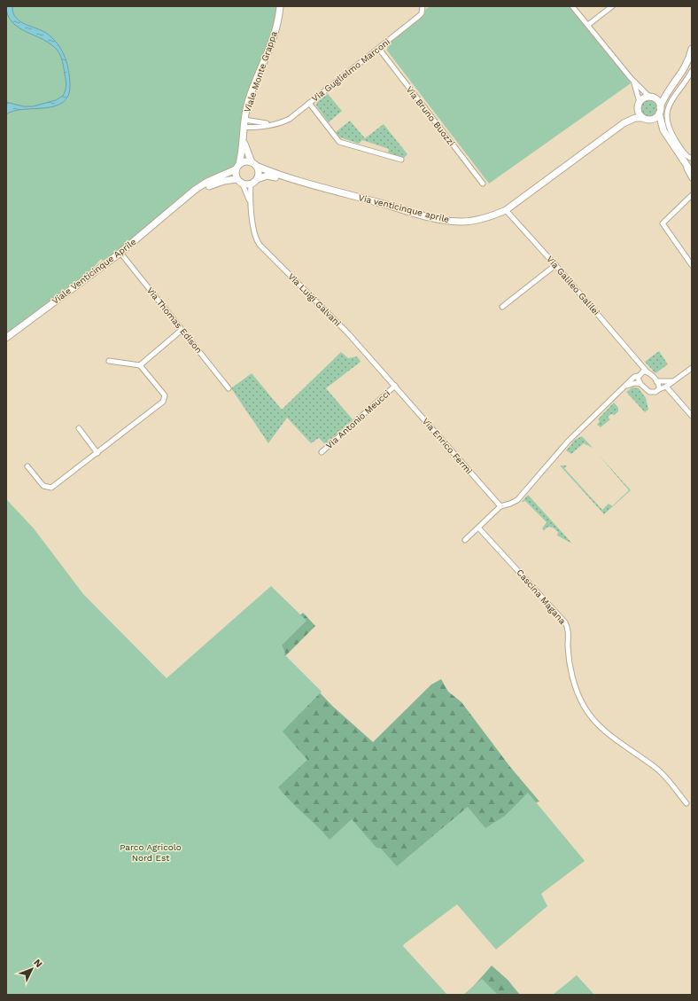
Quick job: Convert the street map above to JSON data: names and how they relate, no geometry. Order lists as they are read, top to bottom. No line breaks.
{"streets":{"street":["Via Guglielmo Marconi","Viale Monte Grappa","Via Bruno Buozzi","Via venticinque aprile","Viale Venticinque Aprile","Via Galileo Galilei","Via Luigi Galvani","Via Thomas Edison","Via Antonio Meucci","Via Enrico Fermi","Cascina Magana"]},"crossings":[["Via Guglielmo Marconi","Viale Monte Grappa"],["Via Guglielmo Marconi","Via Bruno Buozzi"],["Viale Monte Grappa","Via venticinque aprile"],["Viale Monte Grappa","Viale Venticinque Aprile"],["Viale Monte Grappa","Via Luigi Galvani"],["Via venticinque aprile","Viale Venticinque Aprile"],["Via venticinque aprile","Via Galileo Galilei"],["Via venticinque aprile","Via Luigi Galvani"],["Viale Venticinque Aprile","Via Luigi Galvani"],["Viale Venticinque Aprile","Via Thomas Edison"],["Via Luigi Galvani","Via Antonio Meucci"],["Via Luigi Galvani","Via Enrico Fermi"],["Via Antonio Meucci","Via Enrico Fermi"]],"parks":["Parco Agricolo Nord Est"],"north":"top right"}
